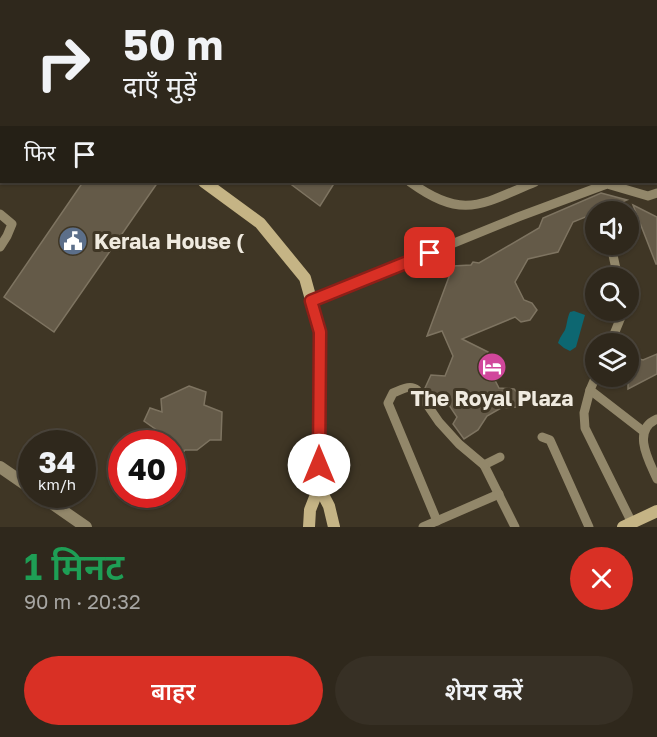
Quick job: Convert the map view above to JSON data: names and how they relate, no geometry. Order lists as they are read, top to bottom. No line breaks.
{"places":{"public building":["Kerala House ("],"hotel":["The Royal Plaza"]},"page":{"turn":["50 m","दाएँ मुड़ें"],"then":"फिर","speed":"34 km/h","limit":"40","heading":["1 मिनट","90 m · 20:32"],"buttons":["बाहर","शेयर करें"]}}
